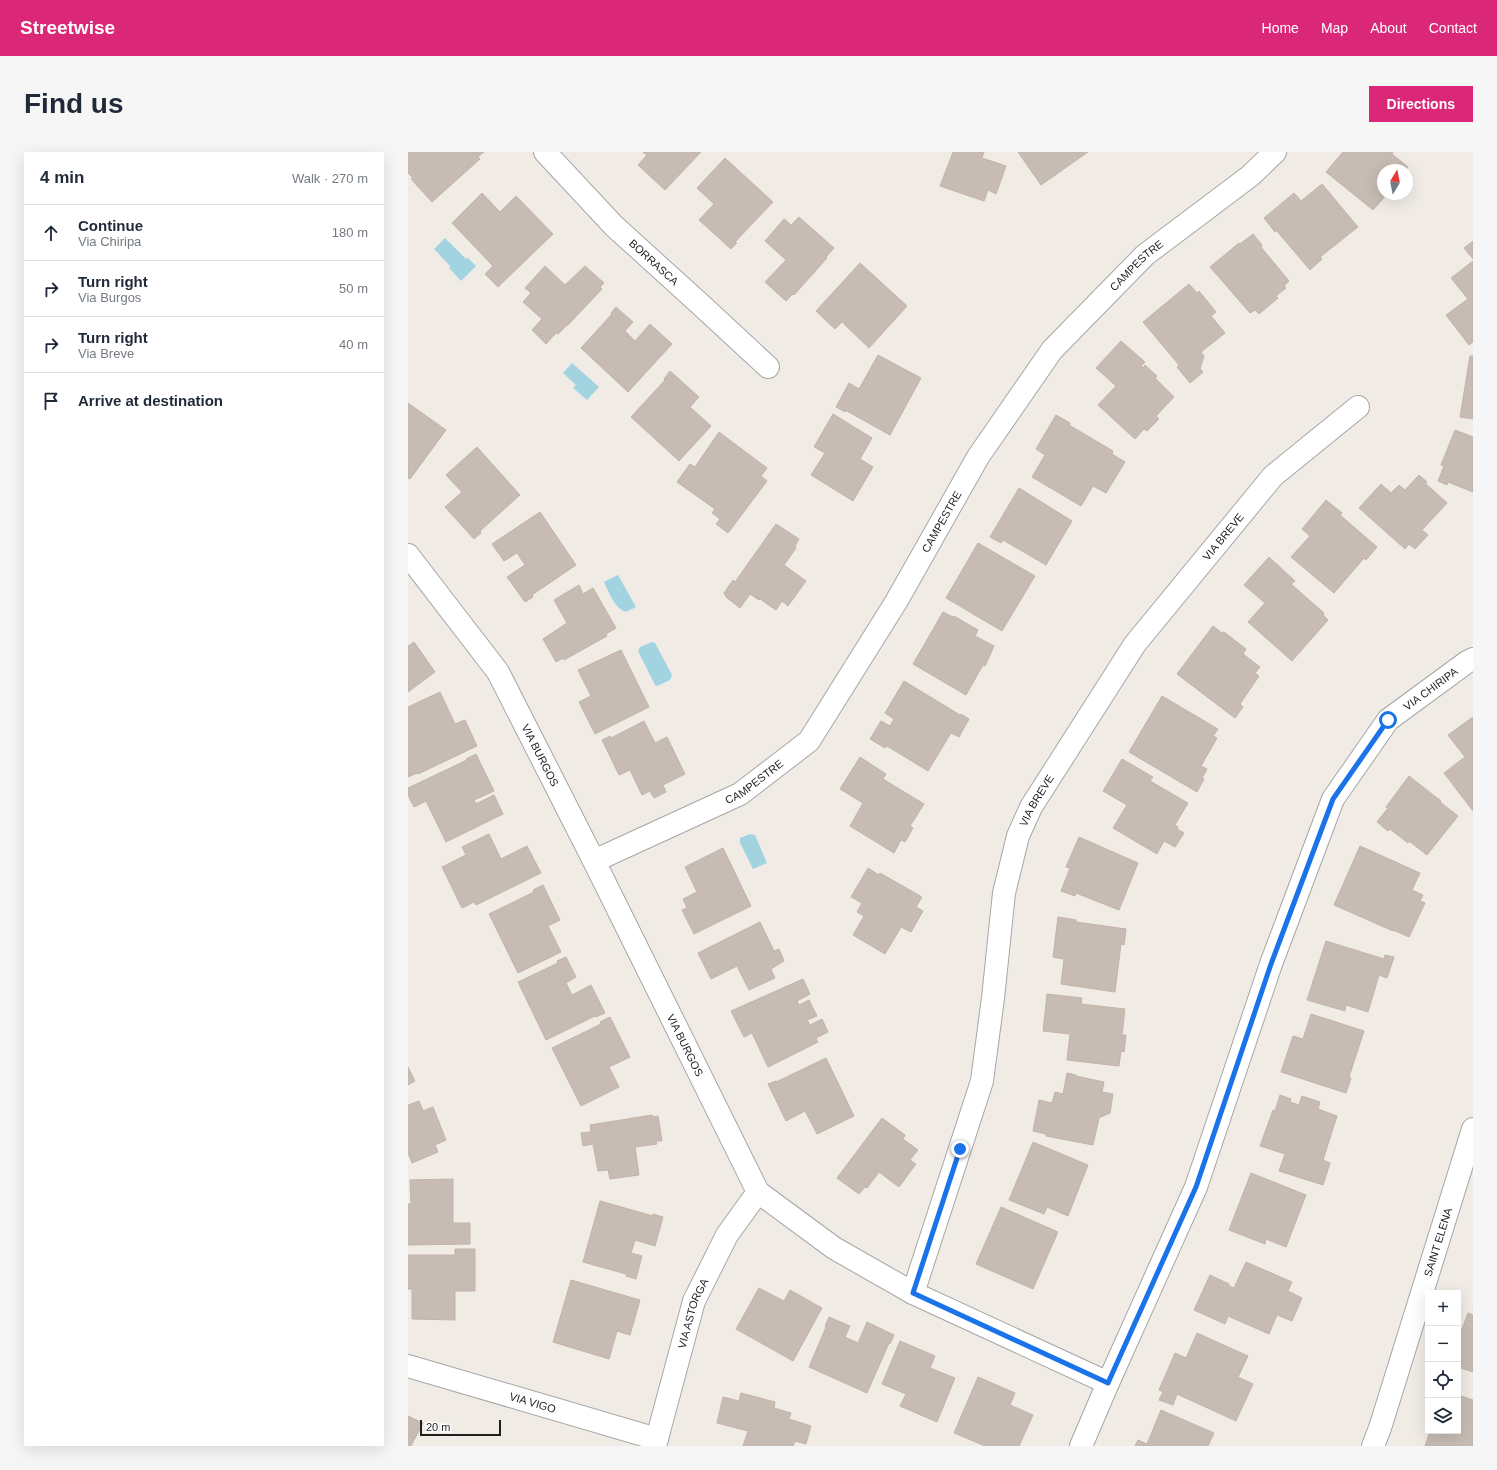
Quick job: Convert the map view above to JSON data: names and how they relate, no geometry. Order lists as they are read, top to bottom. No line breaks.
{"streets":{"street":["BORRASCA","CAMPESTRE","VIA BREVE","VIA CHIRIPA","VIA BURGOS","SAINT ELENA","VIA ASTORGA","VIA VIGO"]},"crossings":[["CAMPESTRE","VIA BURGOS"],["VIA BREVE","VIA BURGOS"],["VIA CHIRIPA","VIA BURGOS"],["VIA BURGOS","VIA ASTORGA"],["VIA ASTORGA","VIA VIGO"]],"scale_bar":"20 m","north":"top","page":{"header":"Streetwise","nav":["Home","Map","About","Contact"],"buttons":"Directions","title":"Find us","heading":["4 min","Walk · 270 m"],"list":[["Continue","Via Chiripa","180 m"],["Turn right","Via Burgos","50 m"],["Turn right","Via Breve","40 m"],"Arrive at destination"],"map_buttons":["+","−"],"scale":"20 m"}}
